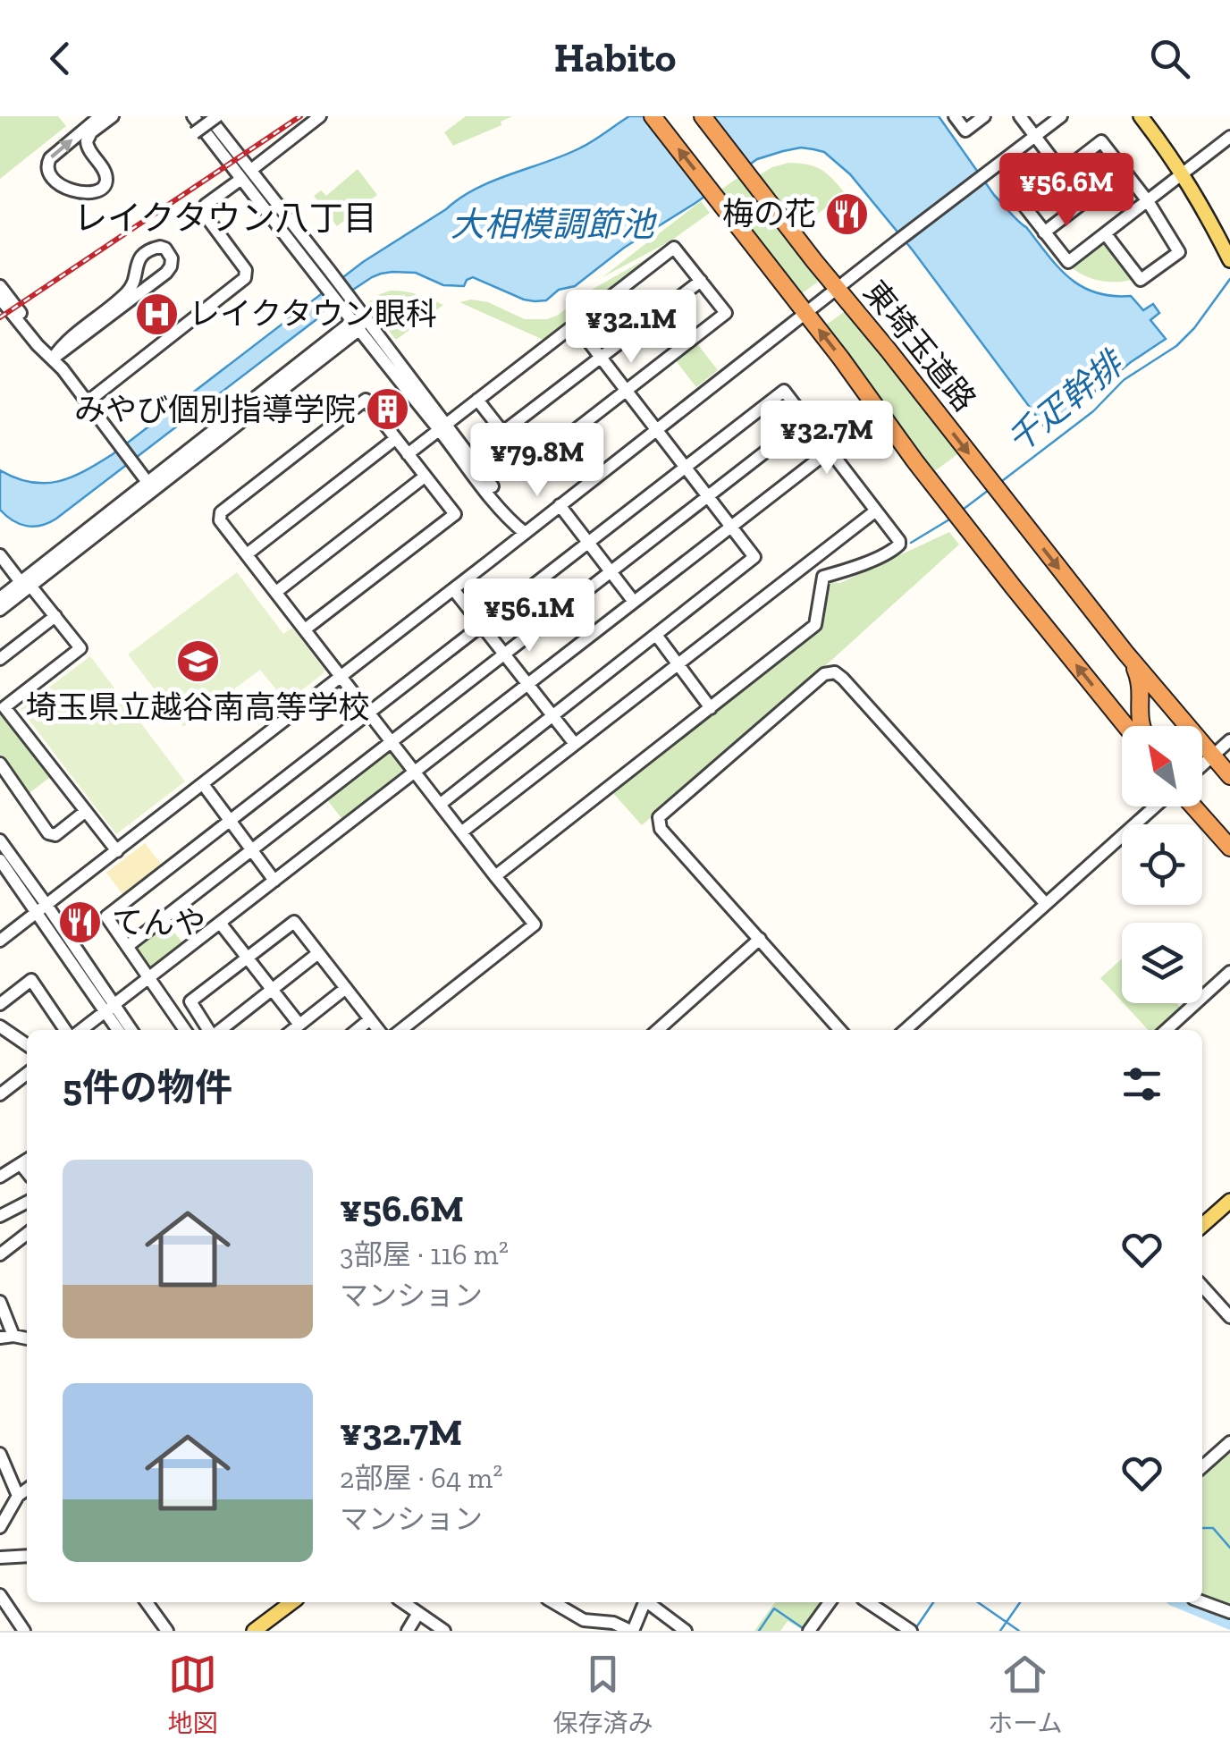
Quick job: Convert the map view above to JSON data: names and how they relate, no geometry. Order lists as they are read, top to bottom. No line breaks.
{"streets":{"highway":["東埼玉道路"]},"districts":["レイクタウン八丁目"],"water":["大相模調節池","千疋幹排"],"places":{"restaurant":["梅の花","てんや"],"hospital":["レイクタウン眼科"],"building":["みやび個別指導学院"],"school or university":["埼玉県立越谷南高等学校"]},"north":"top left","page":{"header":"Habito","price":["¥56.6M","¥32.1M","¥32.7M","¥79.8M","¥56.1M"],"heading":"5件の物件","list":[{"name":"¥56.6M","note":"3部屋 · 116 m² · マンション"},{"name":"¥32.7M","note":"2部屋 · 64 m² · マンション"}],"tabs":["地図","保存済み","ホーム"]}}
